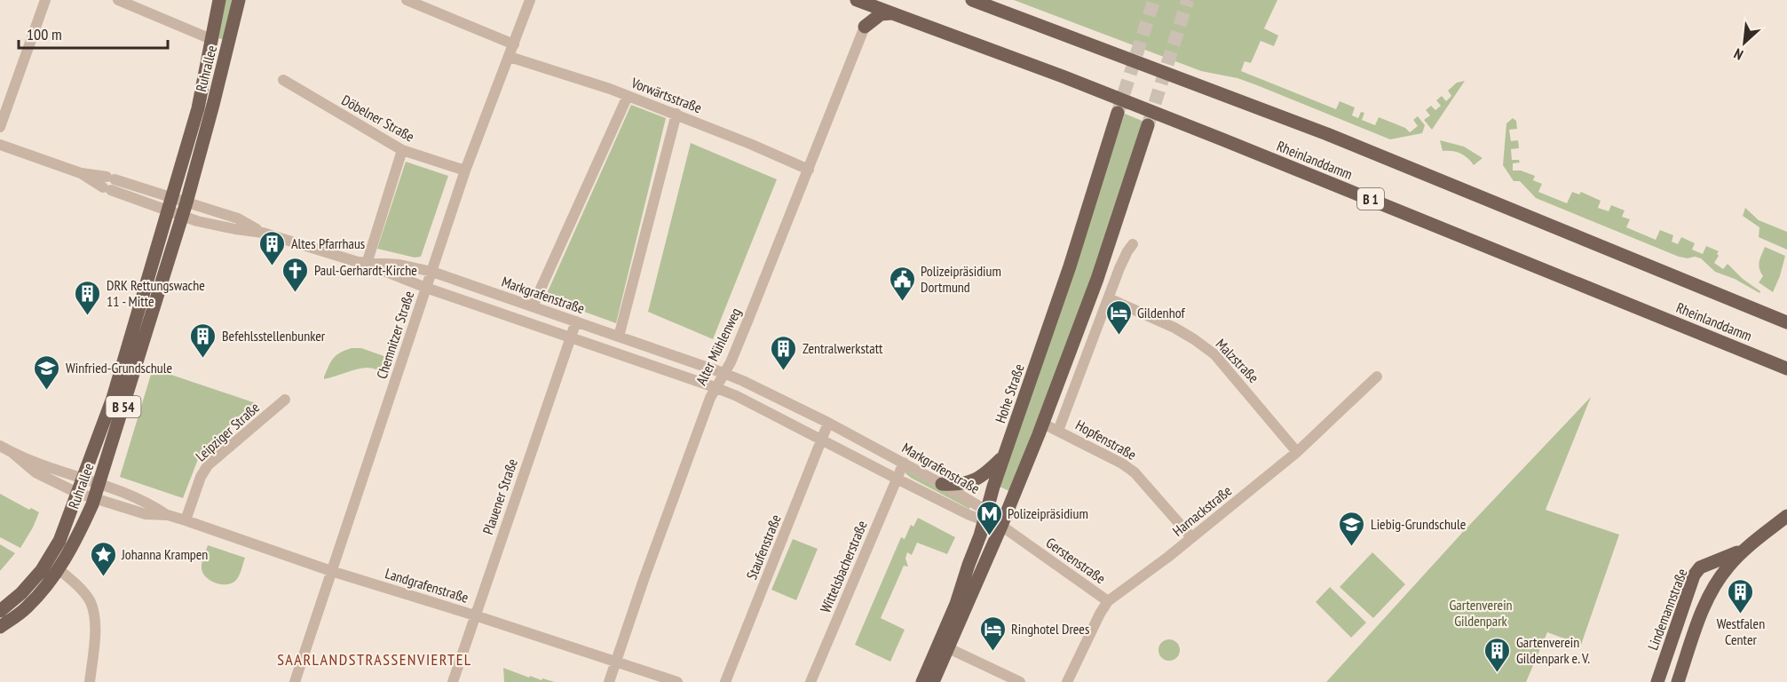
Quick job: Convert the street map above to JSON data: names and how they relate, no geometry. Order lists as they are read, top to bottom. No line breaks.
{"streets":{"main road":["Ruhrallee","Rheinlanddamm","B 1","Hohe Straße","B 54","Lindemannstraße"],"street":["Vorwärtsstraße","Döbelner Straße","Markgrafenstraße","Chemnitzer Straße","Alter Mühlenweg","Malzstraße","Leipziger Straße","Hopfenstraße","Plauener Straße","Harnackstraße","Staufenstraße","Gerstenstraße","Wittelsbacherstraße","Landgrafenstraße"]},"crossings":[["Ruhrallee","Markgrafenstraße"],["Ruhrallee","Landgrafenstraße"],["Vorwärtsstraße","Chemnitzer Straße"],["Vorwärtsstraße","Alter Mühlenweg"],["Döbelner Straße","Chemnitzer Straße"],["Markgrafenstraße","Chemnitzer Straße"],["Markgrafenstraße","Alter Mühlenweg"],["Markgrafenstraße","Hohe Straße"],["Markgrafenstraße","Plauener Straße"],["Markgrafenstraße","Staufenstraße"],["Markgrafenstraße","Gerstenstraße"],["Markgrafenstraße","Wittelsbacherstraße"],["Chemnitzer Straße","Landgrafenstraße"],["Alter Mühlenweg","Landgrafenstraße"],["Malzstraße","Harnackstraße"],["Hohe Straße","Hopfenstraße"],["Hohe Straße","Gerstenstraße"],["Leipziger Straße","Landgrafenstraße"],["Hopfenstraße","Harnackstraße"],["Plauener Straße","Landgrafenstraße"],["Harnackstraße","Gerstenstraße"]],"districts":["SAARLANDSTRASSENVIERTEL"],"parks":["Gartenverein Gildenpark"],"places":{"building":["Altes Pfarrhaus","DRK Rettungswache 11 - Mitte","Befehlsstellenbunker","Zentralwerkstatt","Westfalen Center","Gartenverein Gildenpark e. V."],"church":["Paul-Gerhardt-Kirche"],"public building":["Polizeipräsidium Dortmund"],"hotel":["Gildenhof","Ringhotel Drees"],"school or university":["Winfried-Grundschule","Liebig-Grundschule"],"metro station":["Polizeipräsidium"],"place":["Johanna Krampen"]},"scale_bar":"100 m","north":"bottom left"}
